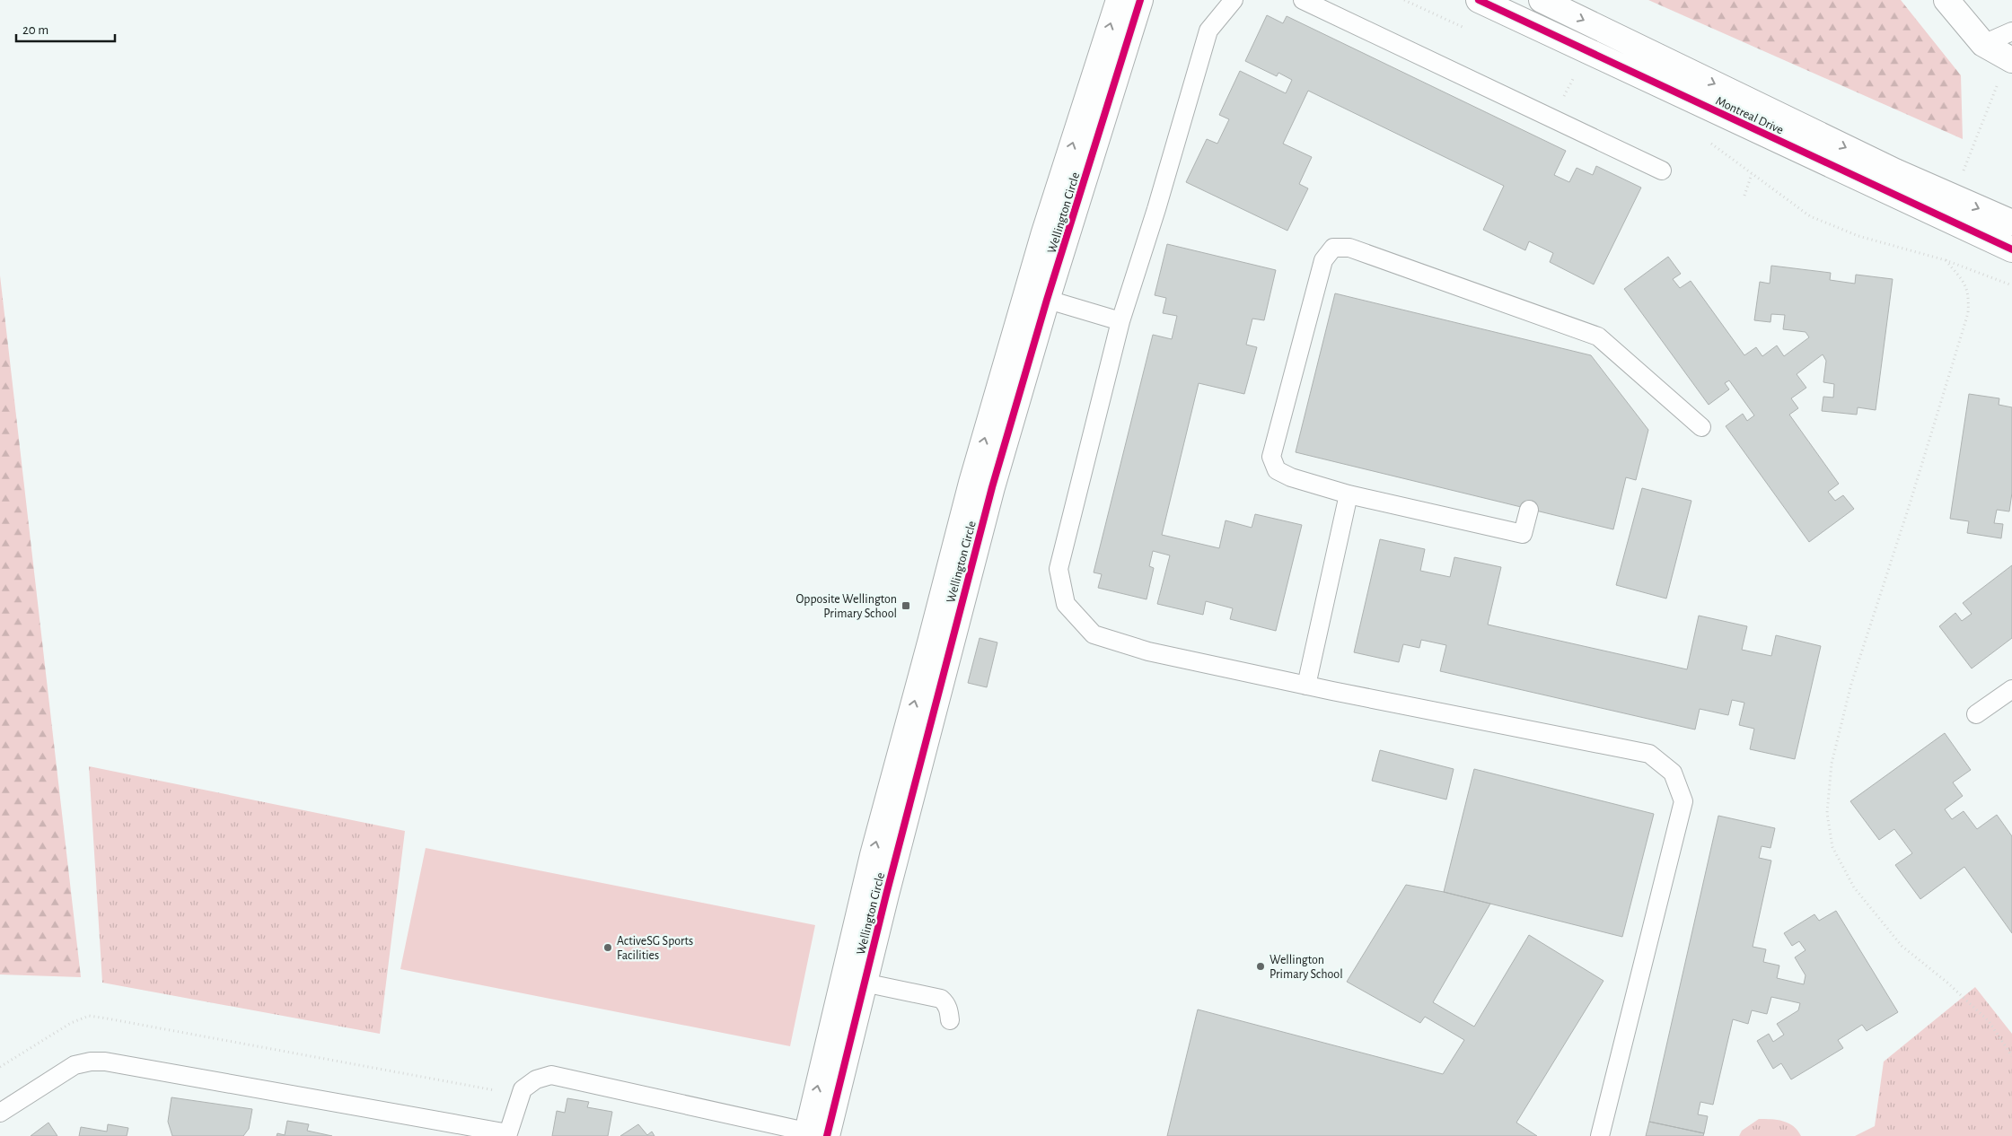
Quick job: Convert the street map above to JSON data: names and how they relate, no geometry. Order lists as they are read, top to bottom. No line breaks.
{"streets":{"street":["Montreal Drive","Wellington Circle"]},"places":{"transit":["Opposite Wellington Primary School"],"other":["ActiveSG Sports Facilities","Wellington Primary School"]},"scale_bar":"20 m"}
